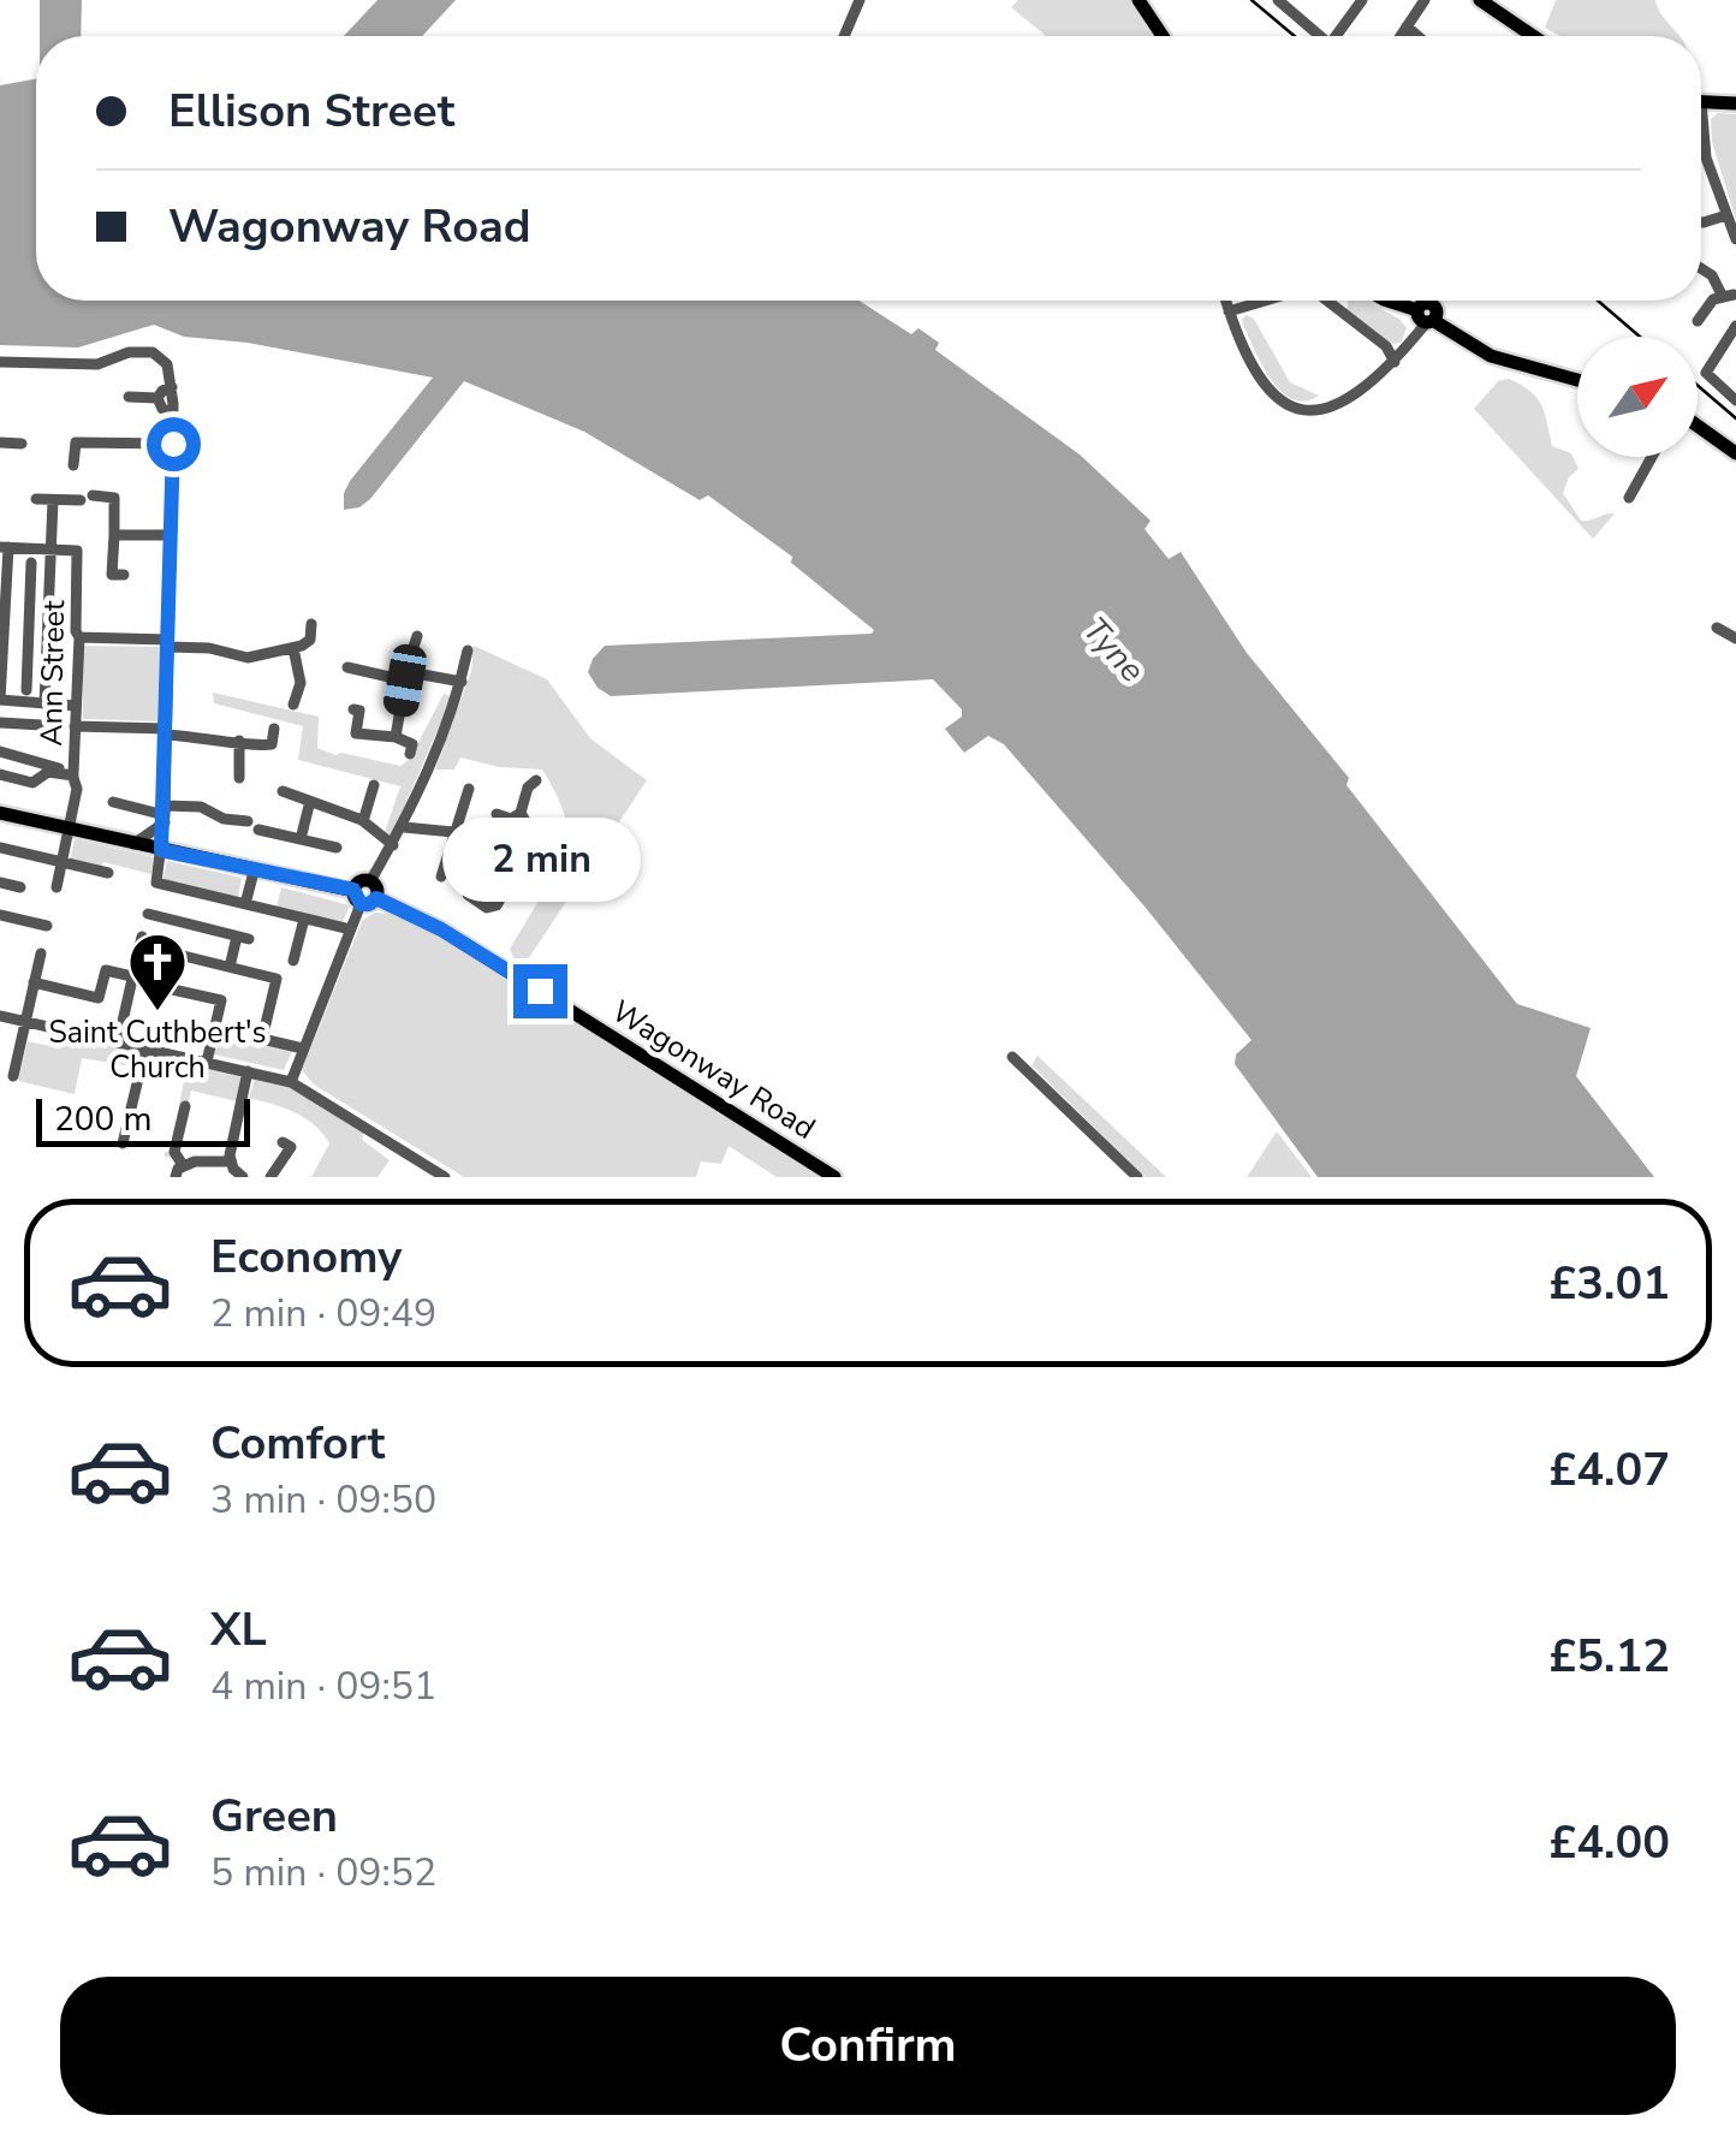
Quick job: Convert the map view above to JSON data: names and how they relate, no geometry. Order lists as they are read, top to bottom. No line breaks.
{"streets":{"main road":["Wagonway Road"],"street":["Ann Street"]},"water":["Tyne"],"places":{"church":["Saint Cuthbert's Church"]},"scale_bar":"200 m","north":"top right","page":{"banner":["Ellison Street","Wagonway Road"],"bubble":"2 min","scale":"200 m","list":[{"name":"Economy","note":"2 min · 09:49","value":"£3.01"},{"name":"Comfort","note":"3 min · 09:50","value":"£4.07"},{"name":"XL","note":"4 min · 09:51","value":"£5.12"},{"name":"Green","note":"5 min · 09:52","value":"£4.00"}],"buttons":"Confirm"}}
